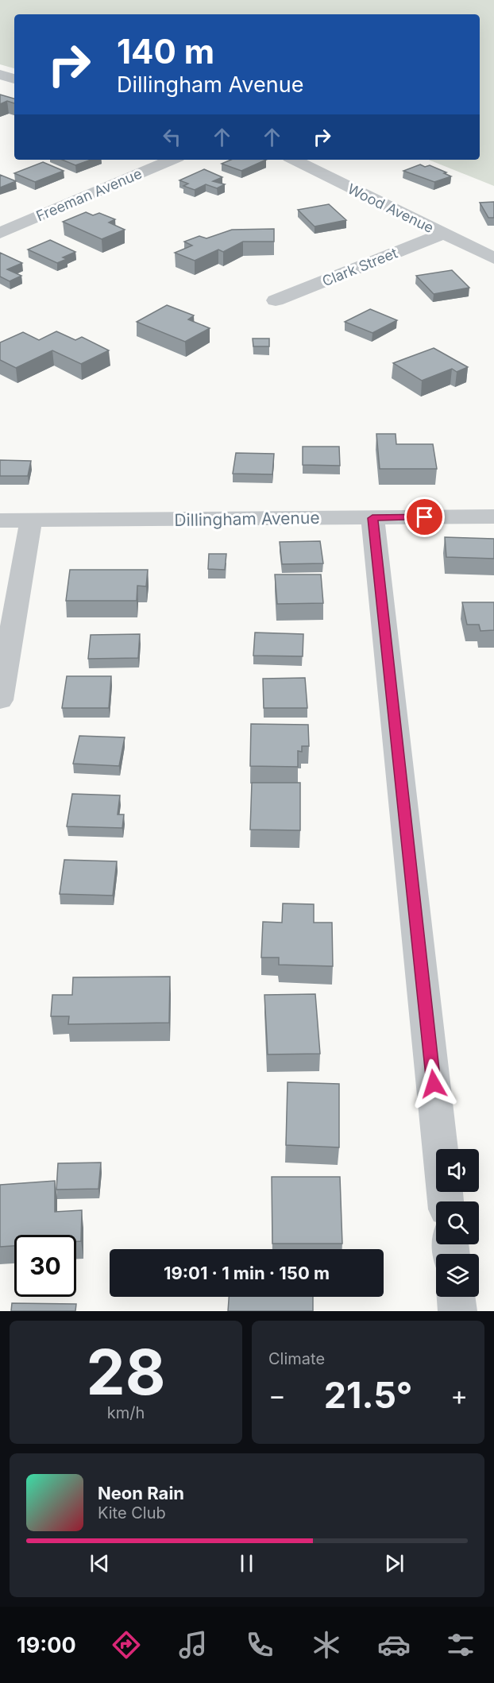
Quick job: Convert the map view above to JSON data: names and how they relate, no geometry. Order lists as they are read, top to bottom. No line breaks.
{"streets":{"street":["Freeman Avenue","Wood Avenue","Clark Street","Dillingham Avenue"]},"crossings":[["Wood Avenue","Clark Street"]],"page":{"turn":["140 m","Dillingham Avenue"],"limit":"30","trip":"19:01 · 1 min · 150 m","tile":[["28","km/h"],"Climate"],"heat":["−","21.5°","+"],"song":["Neon Rain","Kite Club"],"tabs":"19:00"}}
